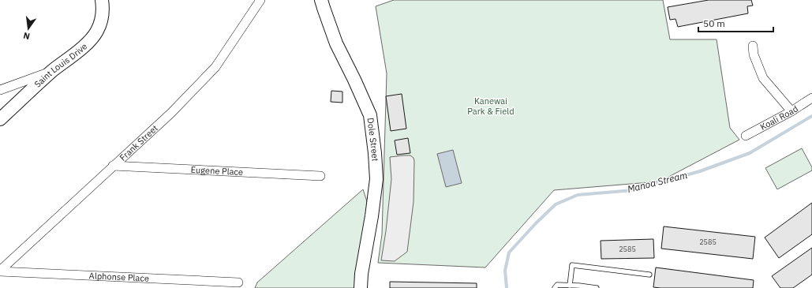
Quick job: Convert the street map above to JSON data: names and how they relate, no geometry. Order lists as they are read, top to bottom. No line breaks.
{"streets":{"street":["Saint Louis Drive","Koali Road","Dole Street","Frank Street","Eugene Place","Alphonse Place"]},"crossings":[["Frank Street","Eugene Place"],["Frank Street","Alphonse Place"]],"water":["Manoa Stream"],"parks":["Kanewai Park & Field"],"house_numbers":["2585","2585"],"scale_bar":"50 m","north":"bottom"}
